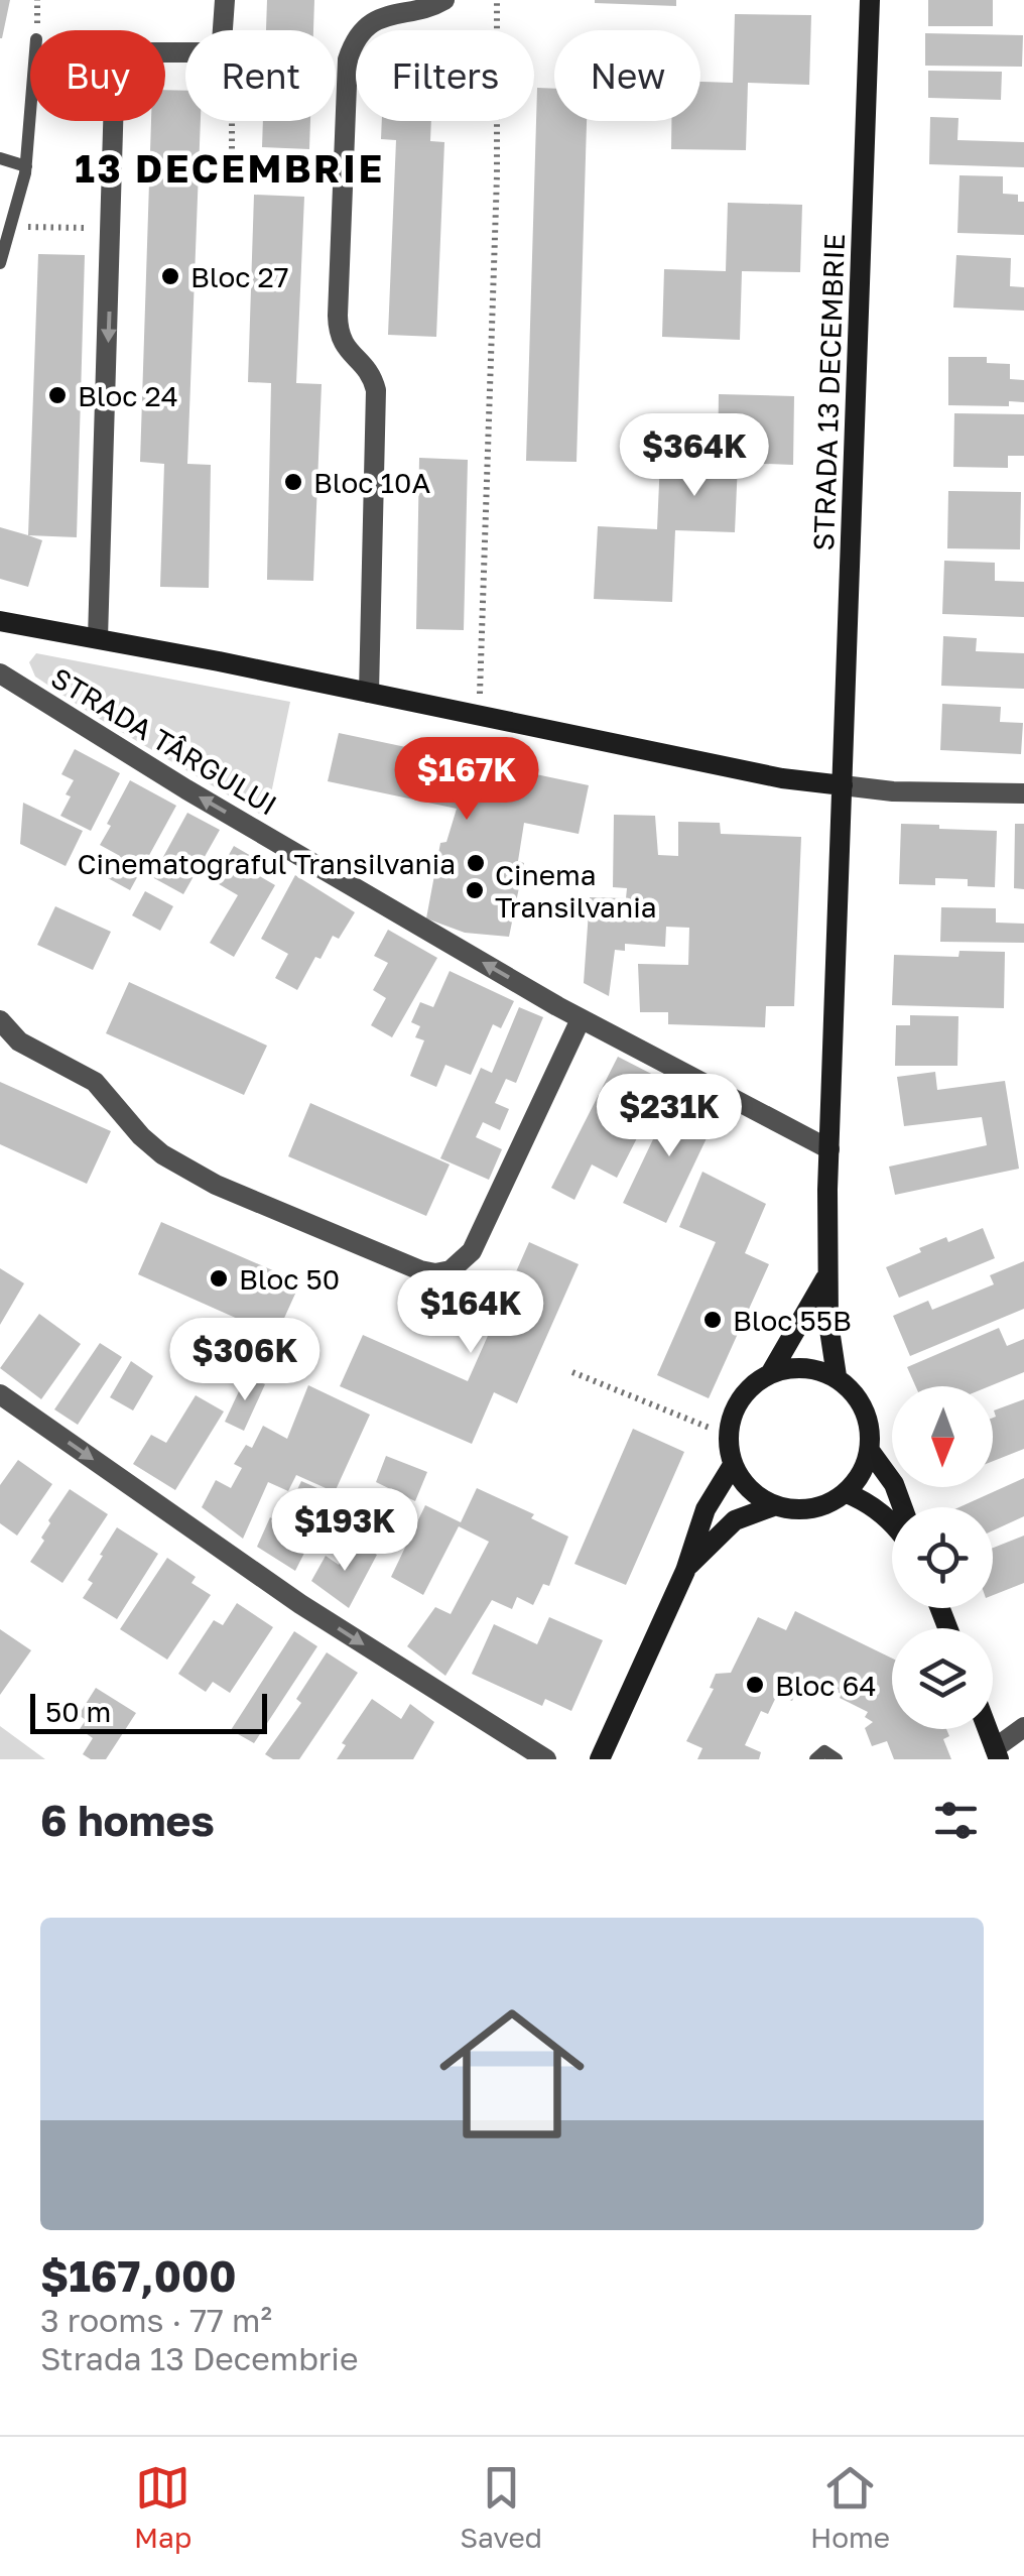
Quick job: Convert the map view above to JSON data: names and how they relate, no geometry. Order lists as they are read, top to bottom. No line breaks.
{"streets":{"main road":["STRADA 13 DECEMBRIE"],"street":["STRADA TÂRGULUI"]},"crossings":[["STRADA 13 DECEMBRIE","STRADA TÂRGULUI"]],"one_way":["STRADA TÂRGULUI"],"districts":["13 DECEMBRIE"],"places":["Bloc 27","Bloc 24","Bloc 10A","Cinematograful Transilvania","Cinema Transilvania","Bloc 50","Bloc 55B","Bloc 64"],"scale_bar":"50 m","north":"bottom","page":{"chip":["Buy","Rent","Filters","New"],"price":["$364K","$167K","$231K","$164K","$306K","$193K"],"scale":"50 m","heading":"6 homes","list":[{"name":"$167,000","note":"3 rooms · 77 m² · Strada 13 Decembrie"}],"tabs":["Map","Saved","Home"]}}
